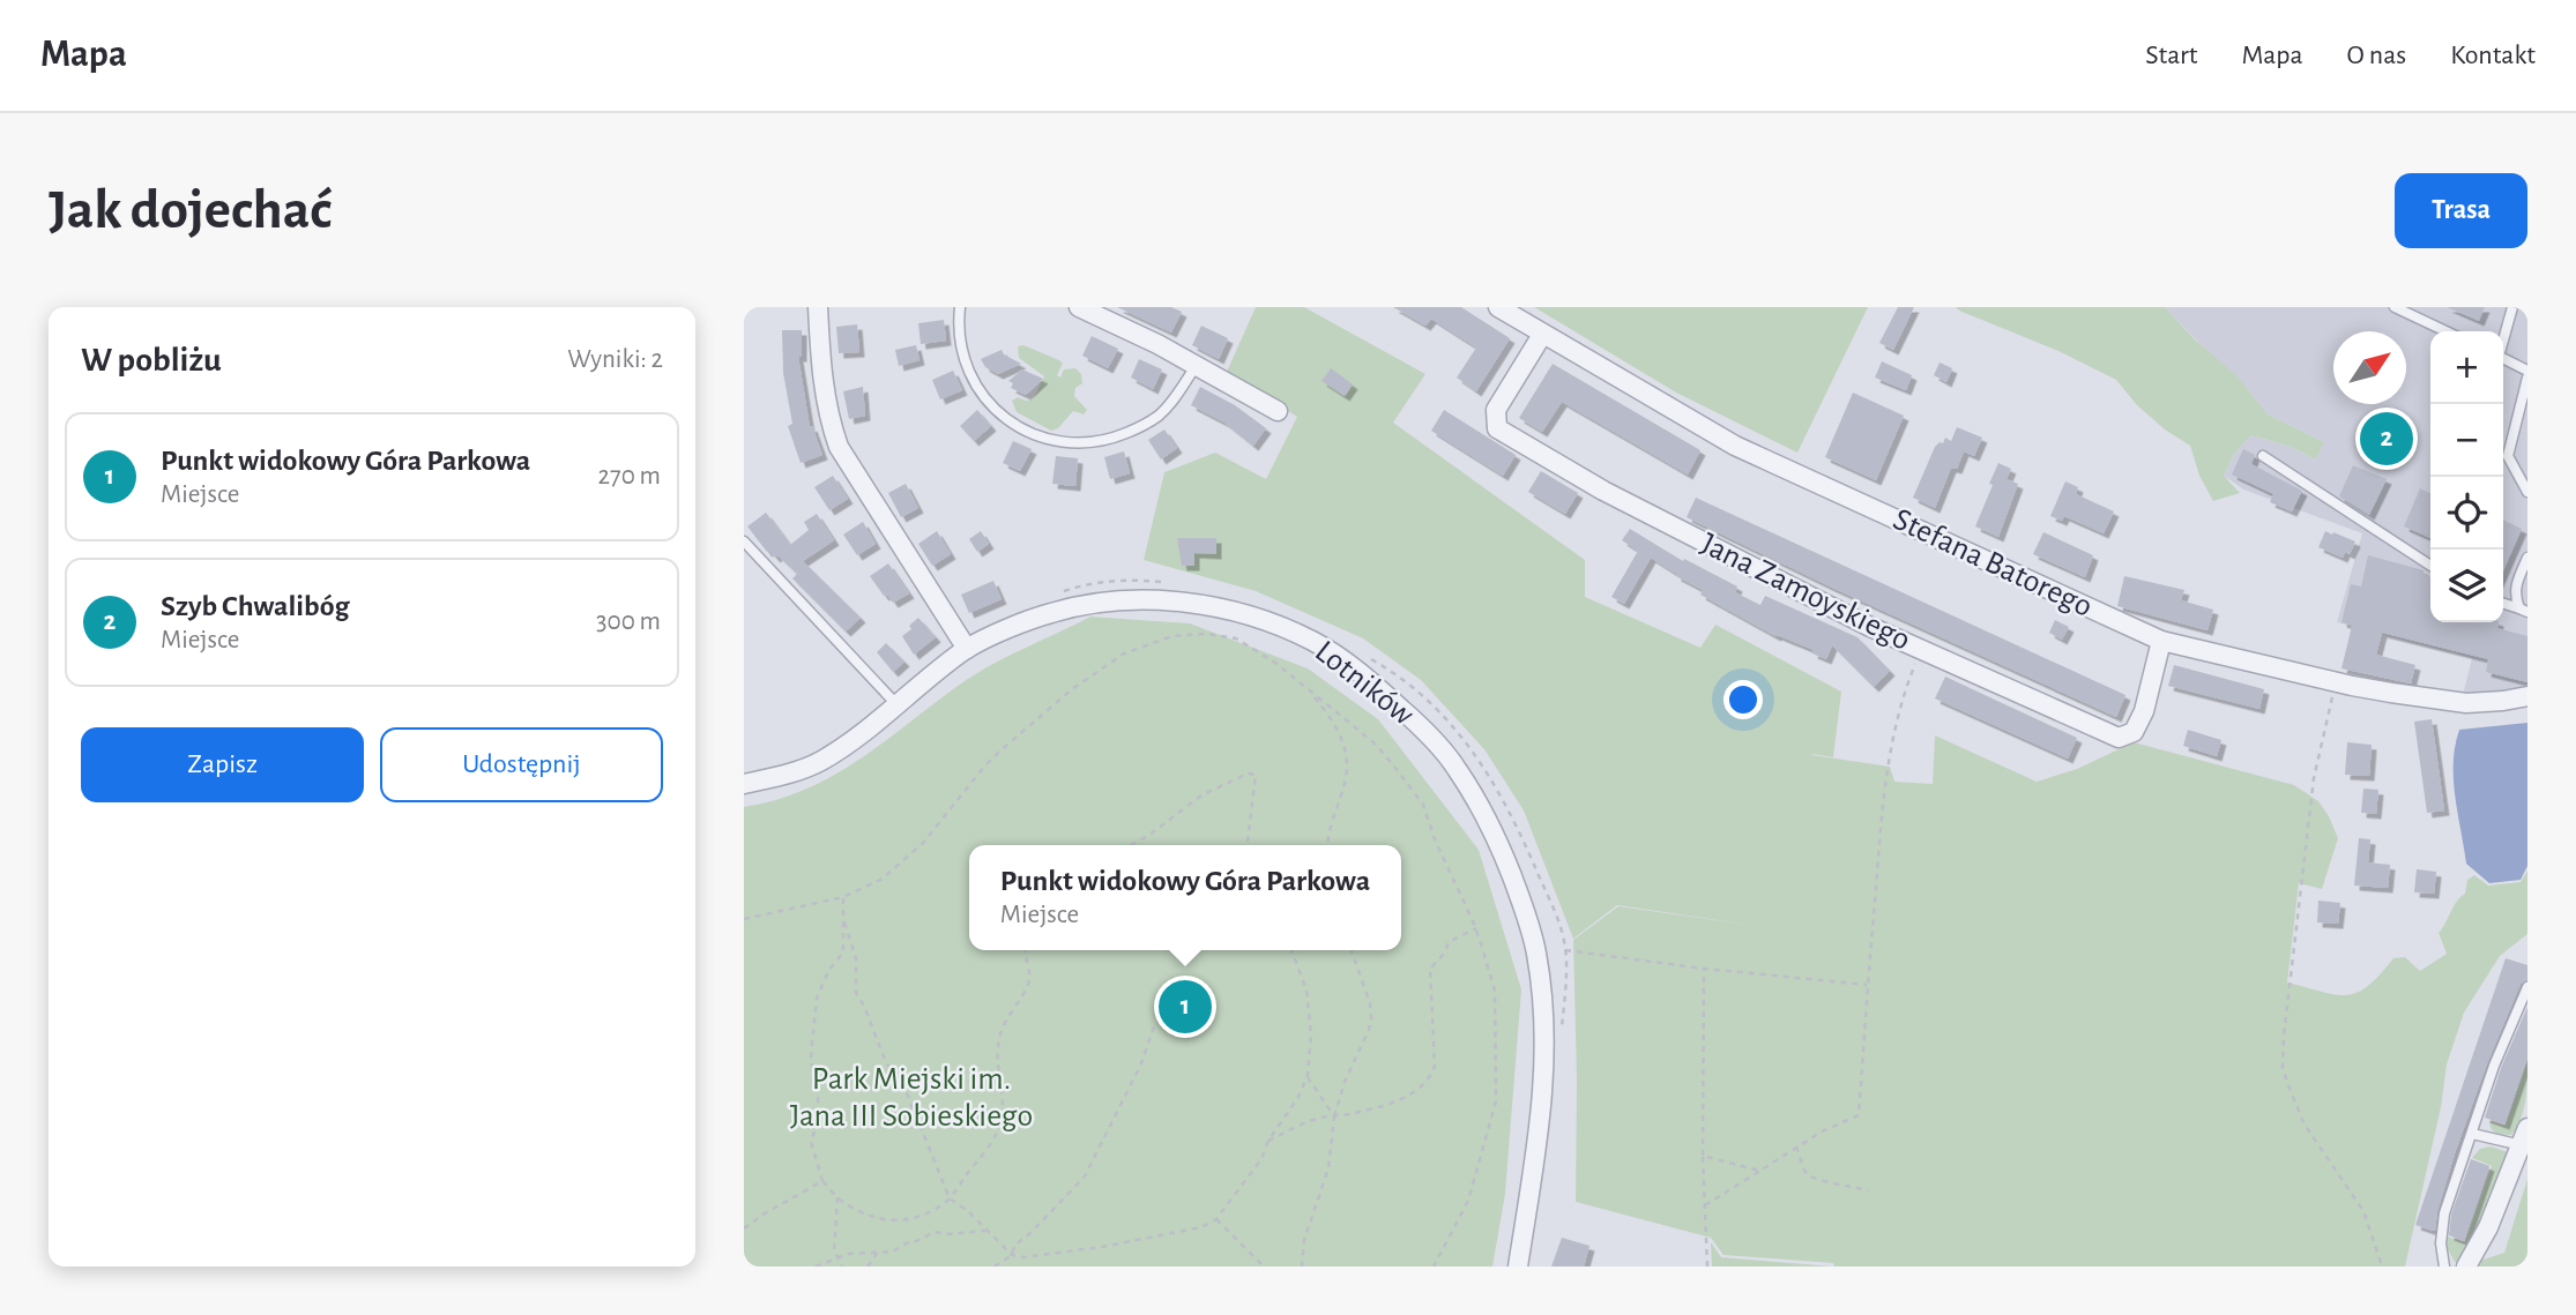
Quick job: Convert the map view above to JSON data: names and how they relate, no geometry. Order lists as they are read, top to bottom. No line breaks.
{"streets":{"street":["Stefana Batorego","Jana Zamoyskiego","Lotników"]},"crossings":[["Stefana Batorego","Jana Zamoyskiego"]],"parks":["Park Miejski im. Jana III Sobieskiego"],"north":"top right","page":{"header":"Mapa","nav":["Start","Mapa","O nas","Kontakt"],"buttons":["Trasa",["Zapisz","Udostępnij"]],"title":"Jak dojechać","heading":["W pobliżu","Wyniki: 2"],"map_buttons":["+","−"],"pins":["2","1"],"list":[{"mark":"1","name":"Punkt widokowy Góra Parkowa","note":"Miejsce","value":"270 m"},{"mark":"2","name":"Szyb Chwalibóg","note":"Miejsce","value":"300 m"}],"popup":["Punkt widokowy Góra Parkowa","Miejsce"]}}
